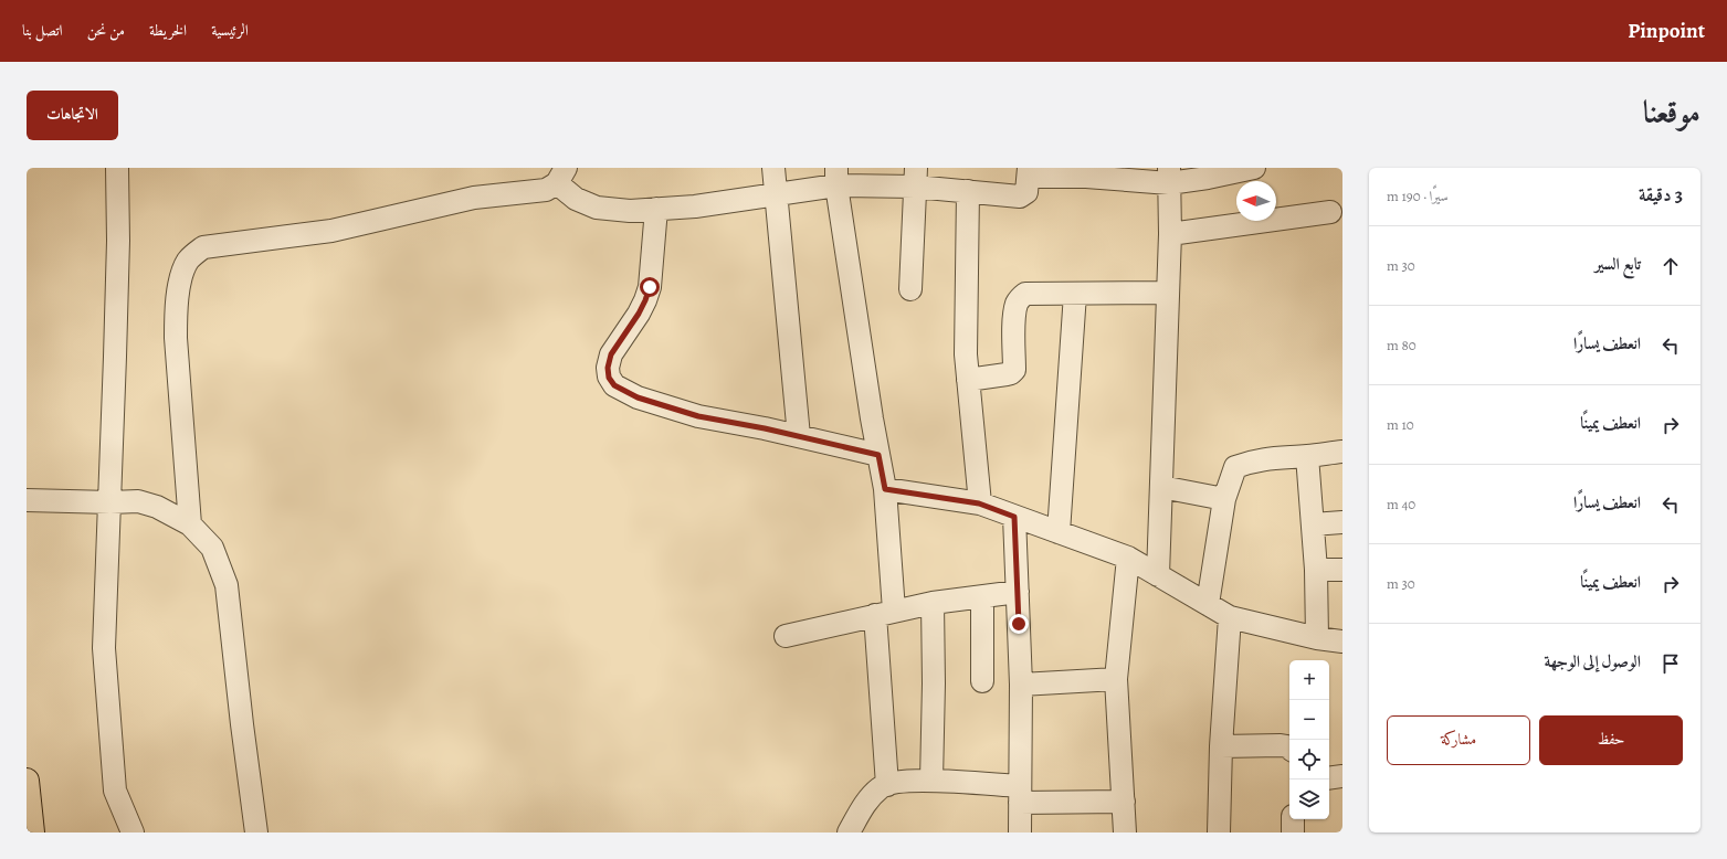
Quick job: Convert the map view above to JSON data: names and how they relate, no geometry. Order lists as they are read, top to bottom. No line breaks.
{"north":"left","page":{"header":"Pinpoint","nav":["الرئيسية","الخريطة","من نحن","اتصل بنا"],"title":"موقعنا","buttons":["الاتجاهات",["حفظ","مشاركة"]],"heading":["3 دقيقة","سيرًا · 190 m"],"list":[["تابع السير","30 m"],["انعطف يسارًا","80 m"],["انعطف يمينًا","10 m"],["انعطف يسارًا","40 m"],["انعطف يمينًا","30 m"],"الوصول إلى الوجهة"],"map_buttons":["+","−"]}}
